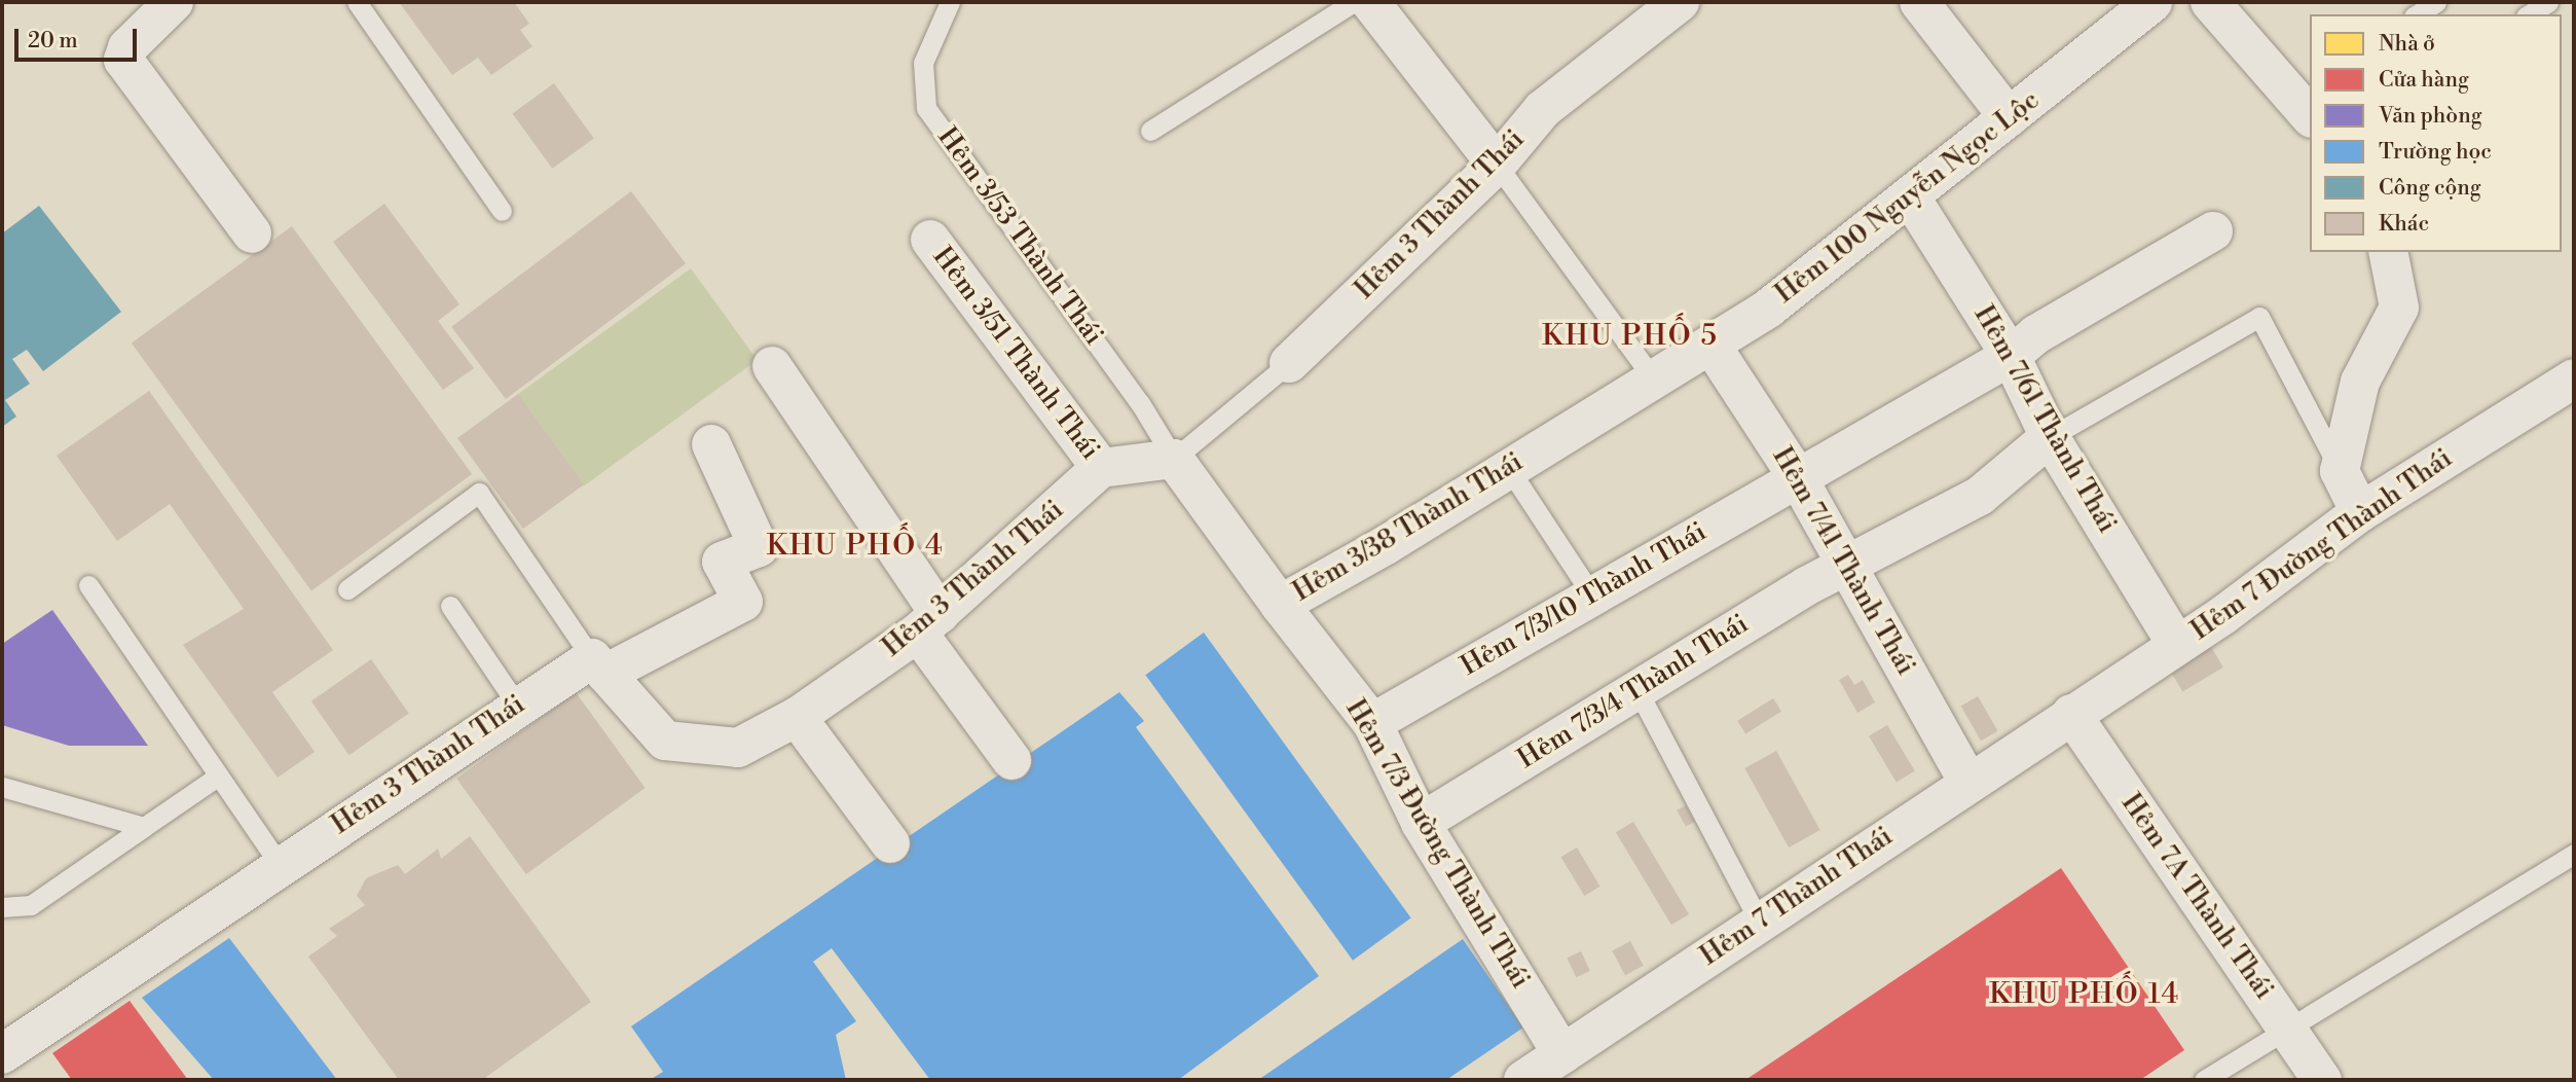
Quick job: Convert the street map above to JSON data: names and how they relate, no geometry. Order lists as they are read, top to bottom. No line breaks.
{"streets":{"street":["Hẻm 100 Nguyễn Ngọc Lộc","Hẻm 3 Thành Thái","Hẻm 3/51 Thành Thái","Hẻm 7/61 Thành Thái","Hẻm 3/38 Thành Thái","Hẻm 7 Đường Thành Thái","Hẻm 7/41 Thành Thái","Hẻm 7/3/10 Thành Thái","Hẻm 7/3/4 Thành Thái","Hẻm 7/3 Đường Thành Thái","Hẻm 7 Thành Thái","Hẻm 7A Thành Thái"],"lane":["Hẻm 3/53 Thành Thái"]},"crossings":[["Hẻm 100 Nguyễn Ngọc Lộc","Hẻm 7/61 Thành Thái"],["Hẻm 100 Nguyễn Ngọc Lộc","Hẻm 3/38 Thành Thái"],["Hẻm 100 Nguyễn Ngọc Lộc","Hẻm 7/41 Thành Thái"],["Hẻm 3 Thành Thái","Hẻm 3/53 Thành Thái"],["Hẻm 3 Thành Thái","Hẻm 3/51 Thành Thái"],["Hẻm 3 Thành Thái","Hẻm 3/38 Thành Thái"],["Hẻm 3/53 Thành Thái","Hẻm 3/38 Thành Thái"],["Hẻm 7/61 Thành Thái","Hẻm 7 Đường Thành Thái"],["Hẻm 7/61 Thành Thái","Hẻm 7/3/10 Thành Thái"],["Hẻm 7/61 Thành Thái","Hẻm 7/3/4 Thành Thái"],["Hẻm 3/38 Thành Thái","Hẻm 7/3 Đường Thành Thái"],["Hẻm 7 Đường Thành Thái","Hẻm 7 Thành Thái"],["Hẻm 7 Đường Thành Thái","Hẻm 7A Thành Thái"],["Hẻm 7/41 Thành Thái","Hẻm 7/3/10 Thành Thái"],["Hẻm 7/41 Thành Thái","Hẻm 7/3/4 Thành Thái"],["Hẻm 7/41 Thành Thái","Hẻm 7 Thành Thái"],["Hẻm 7/3/10 Thành Thái","Hẻm 7/3 Đường Thành Thái"],["Hẻm 7/3/4 Thành Thái","Hẻm 7/3 Đường Thành Thái"],["Hẻm 7/3 Đường Thành Thái","Hẻm 7 Thành Thái"],["Hẻm 7 Thành Thái","Hẻm 7A Thành Thái"]],"districts":["KHU PHỐ 5","KHU PHỐ 4","KHU PHỐ 14"],"legend":["Nhà ở","Cửa hàng","Văn phòng","Trường học","Công cộng","Khác"],"scale_bar":"20 m"}
